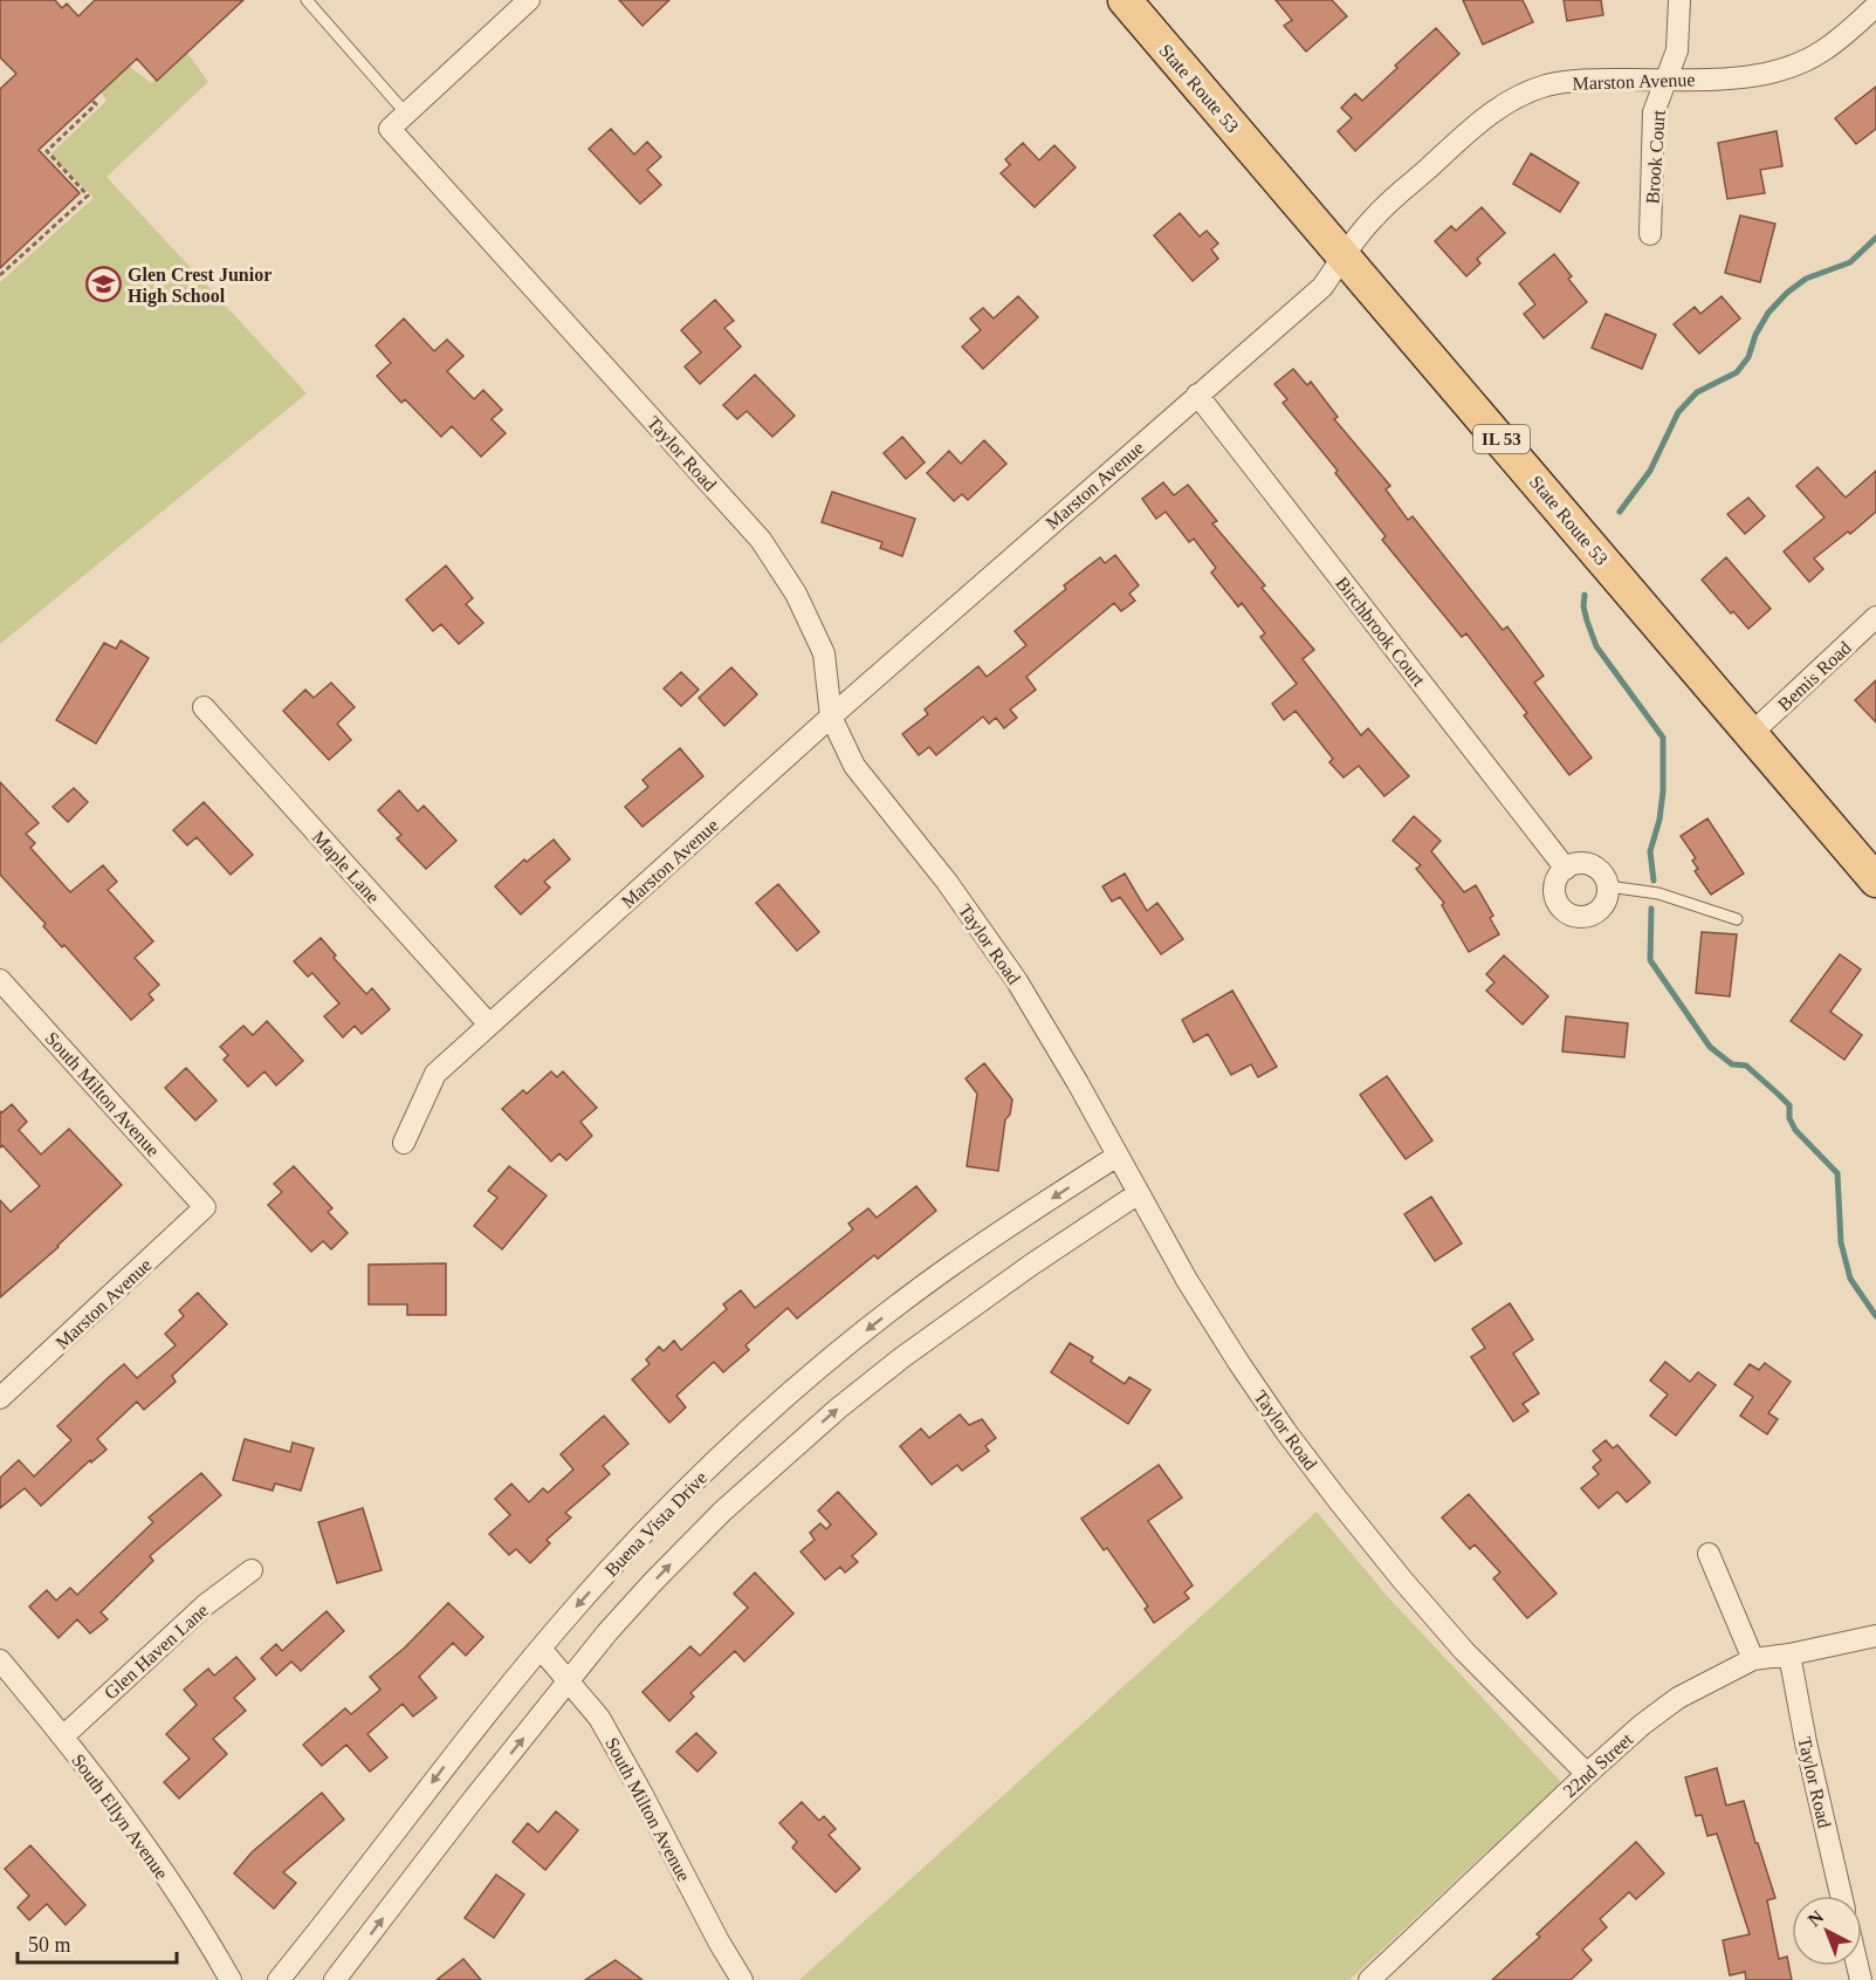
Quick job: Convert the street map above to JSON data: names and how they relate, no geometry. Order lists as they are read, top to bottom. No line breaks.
{"streets":{"main road":["State Route 53","IL 53"],"street":["Marston Avenue","Brook Court","Taylor Road","Birchbrook Court","Bemis Road","Maple Lane","South Milton Avenue","Buena Vista Drive","Glen Haven Lane","22nd Street","South Ellyn Avenue"]},"crossings":[["Marston Avenue","State Route 53"],["Marston Avenue","Brook Court"],["Marston Avenue","Taylor Road"],["Marston Avenue","Birchbrook Court"],["Marston Avenue","Maple Lane"],["Marston Avenue","South Milton Avenue"],["State Route 53","Bemis Road"],["Taylor Road","Buena Vista Drive"],["Taylor Road","22nd Street"],["South Milton Avenue","Buena Vista Drive"],["Glen Haven Lane","South Ellyn Avenue"]],"places":{"school or university":["Glen Crest Junior High School"]},"scale_bar":"50 m","north":"top left"}
